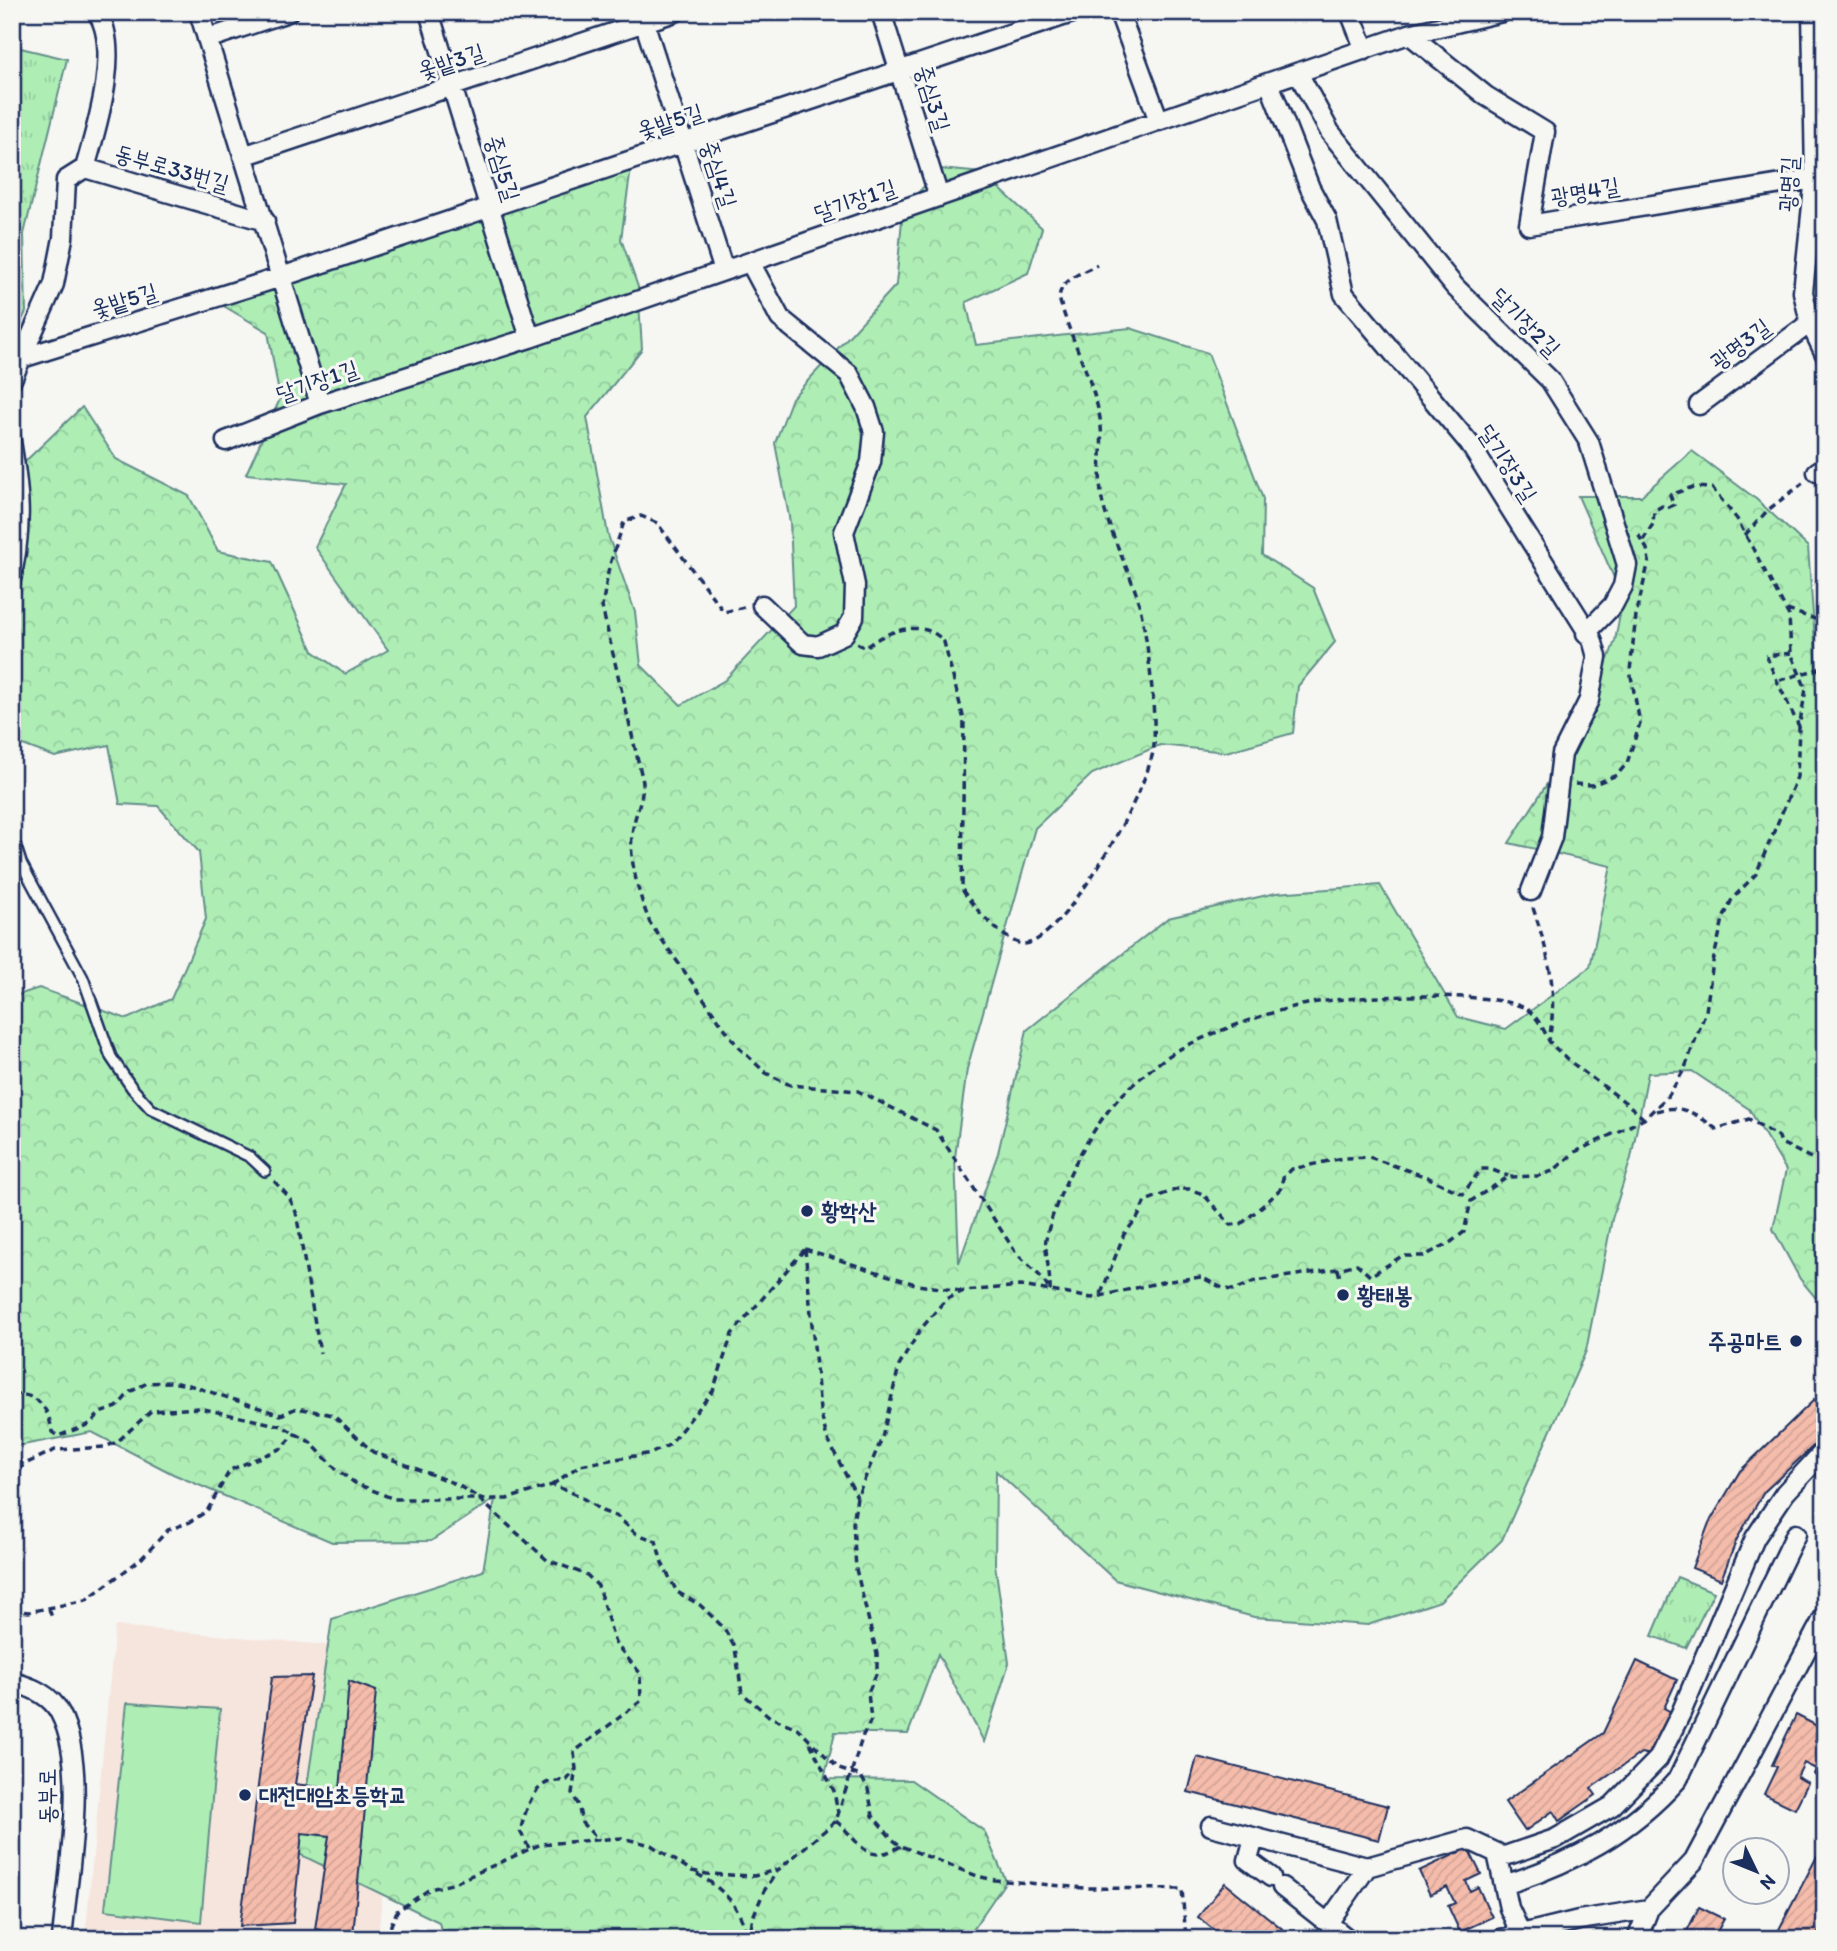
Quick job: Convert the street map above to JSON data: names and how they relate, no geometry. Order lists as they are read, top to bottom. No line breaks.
{"streets":{"street":["옻밭3길","중심3길","옻밭5길","동부로33번길","중심5길","중심4길","광명길","광명4길","달기장1길","달기장2길","광명3길","달기장3길","동부로"]},"crossings":[["옻밭3길","중심5길"],["옻밭3길","중심4길"],["중심3길","옻밭5길"],["중심3길","달기장1길"],["옻밭5길","동부로33번길"],["옻밭5길","중심5길"],["옻밭5길","중심4길"],["중심5길","달기장1길"],["중심4길","달기장1길"],["광명길","광명4길"],["광명길","광명3길"],["광명4길","달기장1길"],["달기장1길","달기장2길"],["달기장1길","달기장3길"],["달기장2길","달기장3길"]],"places":["황학산","황태봉","주공마트","대전대암초등학교"],"north":"bottom right"}
